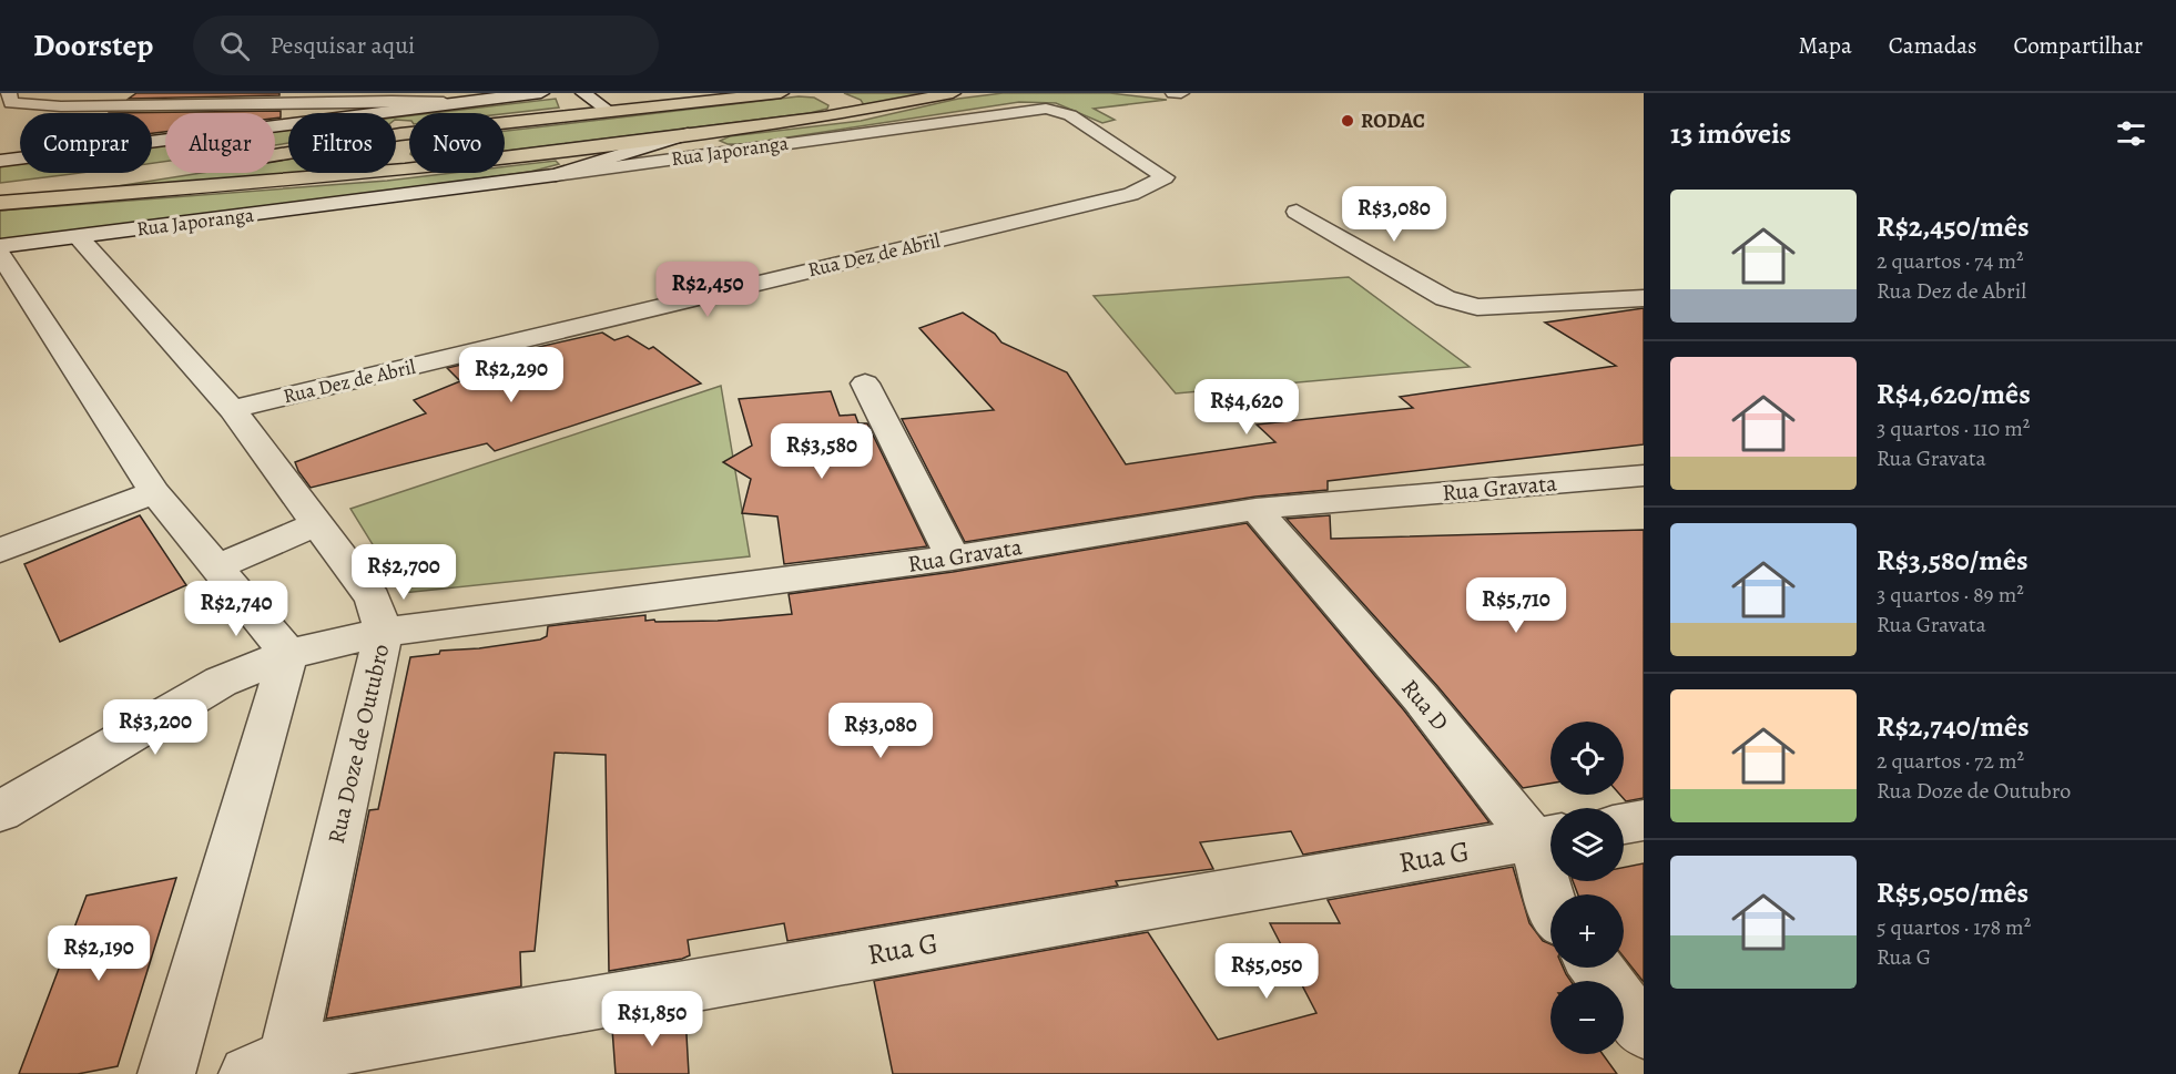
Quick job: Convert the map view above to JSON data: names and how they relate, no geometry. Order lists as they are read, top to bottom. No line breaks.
{"streets":{"street":["Rua Japoranga","Rua Dez de Abril","Rua Gravata","Rua D","Rua Doze de Outubro","Rua G"]},"crossings":[["Rua Japoranga","Rua Dez de Abril"],["Rua Japoranga","Rua Doze de Outubro"],["Rua Dez de Abril","Rua Doze de Outubro"],["Rua Gravata","Rua D"],["Rua Gravata","Rua Doze de Outubro"],["Rua D","Rua G"],["Rua Doze de Outubro","Rua G"]],"places":["RODAC"],"page":{"header":"Doorstep","search":"Pesquisar aqui","nav":["Mapa","Camadas","Compartilhar"],"heading":"13 imóveis","chip":["Comprar","Alugar","Filtros","Novo"],"list":[{"name":"R$2,450/mês","note":"2 quartos · 74 m² · Rua Dez de Abril"},{"name":"R$4,620/mês","note":"3 quartos · 110 m² · Rua Gravata"},{"name":"R$3,580/mês","note":"3 quartos · 89 m² · Rua Gravata"},{"name":"R$2,740/mês","note":"2 quartos · 72 m² · Rua Doze de Outubro"},{"name":"R$5,050/mês","note":"5 quartos · 178 m² · Rua G"}],"price":["R$3,080","R$2,450","R$2,290","R$4,620","R$3,580","R$2,700","R$5,710","R$2,740","R$3,200","R$3,080","R$2,190","R$5,050","R$1,850"],"map_buttons":["+","−"]}}
